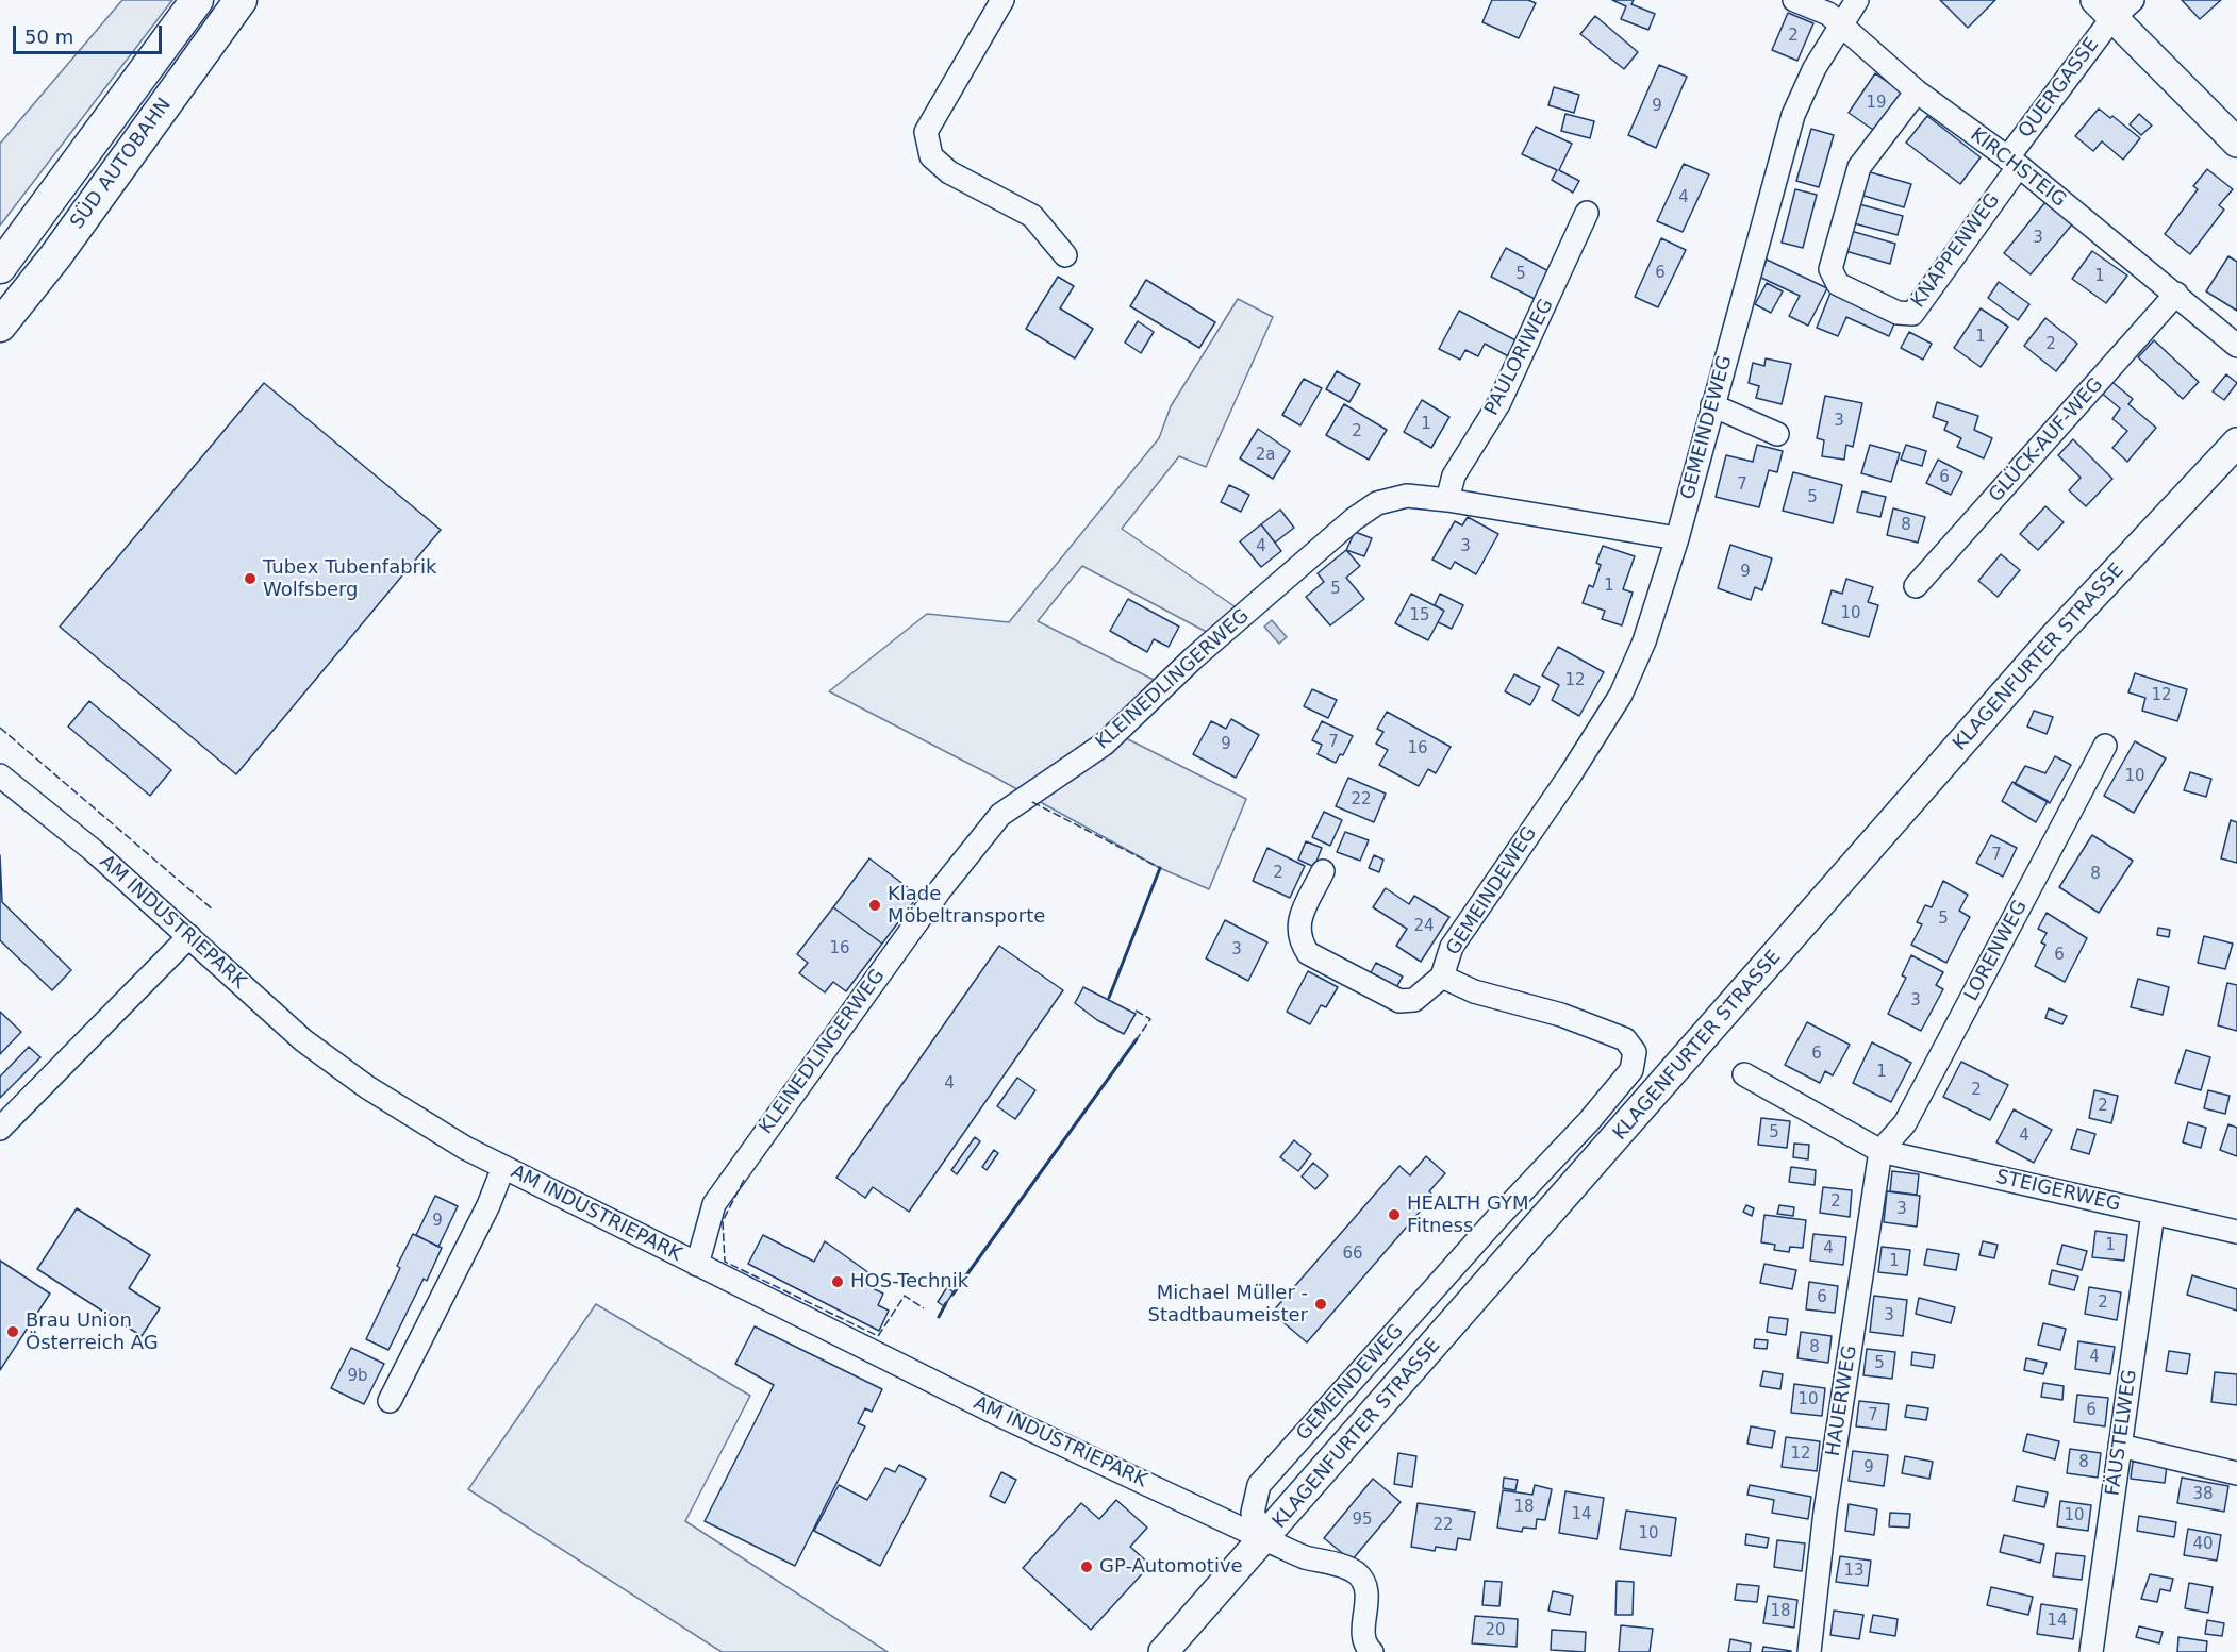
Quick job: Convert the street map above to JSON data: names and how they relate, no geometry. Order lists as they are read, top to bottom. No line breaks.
{"streets":{"highway":["SÜD AUTOBAHN"],"main road":["KLAGENFURTER STRASSE"],"street":["QUERGASSE","KIRCHSTEIG","KNAPPENWEG","PAULORIWEG","GEMEINDEWEG","GLÜCK-AUF-WEG","KLEINEDLINGERWEG","AM INDUSTRIEPARK","LORENWEG","STEIGERWEG","HAUERWEG","FÄUSTELWEG"]},"crossings":[["QUERGASSE","KIRCHSTEIG"],["QUERGASSE","KNAPPENWEG"],["KIRCHSTEIG","KNAPPENWEG"],["KIRCHSTEIG","GEMEINDEWEG"],["KIRCHSTEIG","GLÜCK-AUF-WEG"],["PAULORIWEG","KLEINEDLINGERWEG"],["GEMEINDEWEG","KLAGENFURTER STRASSE"],["GEMEINDEWEG","KLEINEDLINGERWEG"],["GEMEINDEWEG","AM INDUSTRIEPARK"],["KLAGENFURTER STRASSE","AM INDUSTRIEPARK"],["KLEINEDLINGERWEG","AM INDUSTRIEPARK"],["LORENWEG","STEIGERWEG"],["LORENWEG","HAUERWEG"],["STEIGERWEG","HAUERWEG"],["STEIGERWEG","FÄUSTELWEG"]],"places":["Tubex Tubenfabrik Wolfsberg","Klade Möbeltransporte","HEALTH GYM Fitness","HOS-Technik","Michael Müller - Stadtbaumeister","Brau Union Österreich AG","GP-Automotive"],"house_numbers":["2","19","9","4","3","6","5","1","1","2","3","1","2","2a","6","7","5","8","4","3","9","1","5","10","15","12","12","7","9","16","10","22","7","2","8","5","24","16","3","6","3","6","1","4","2","2","5","4","2","3","9","1","4","66","1","6","2","3","8","4","5","9b","10","6","7","12","8","9","38","18","14","10","95","22","10","40","13","18","14","20"],"scale_bar":"50 m"}
